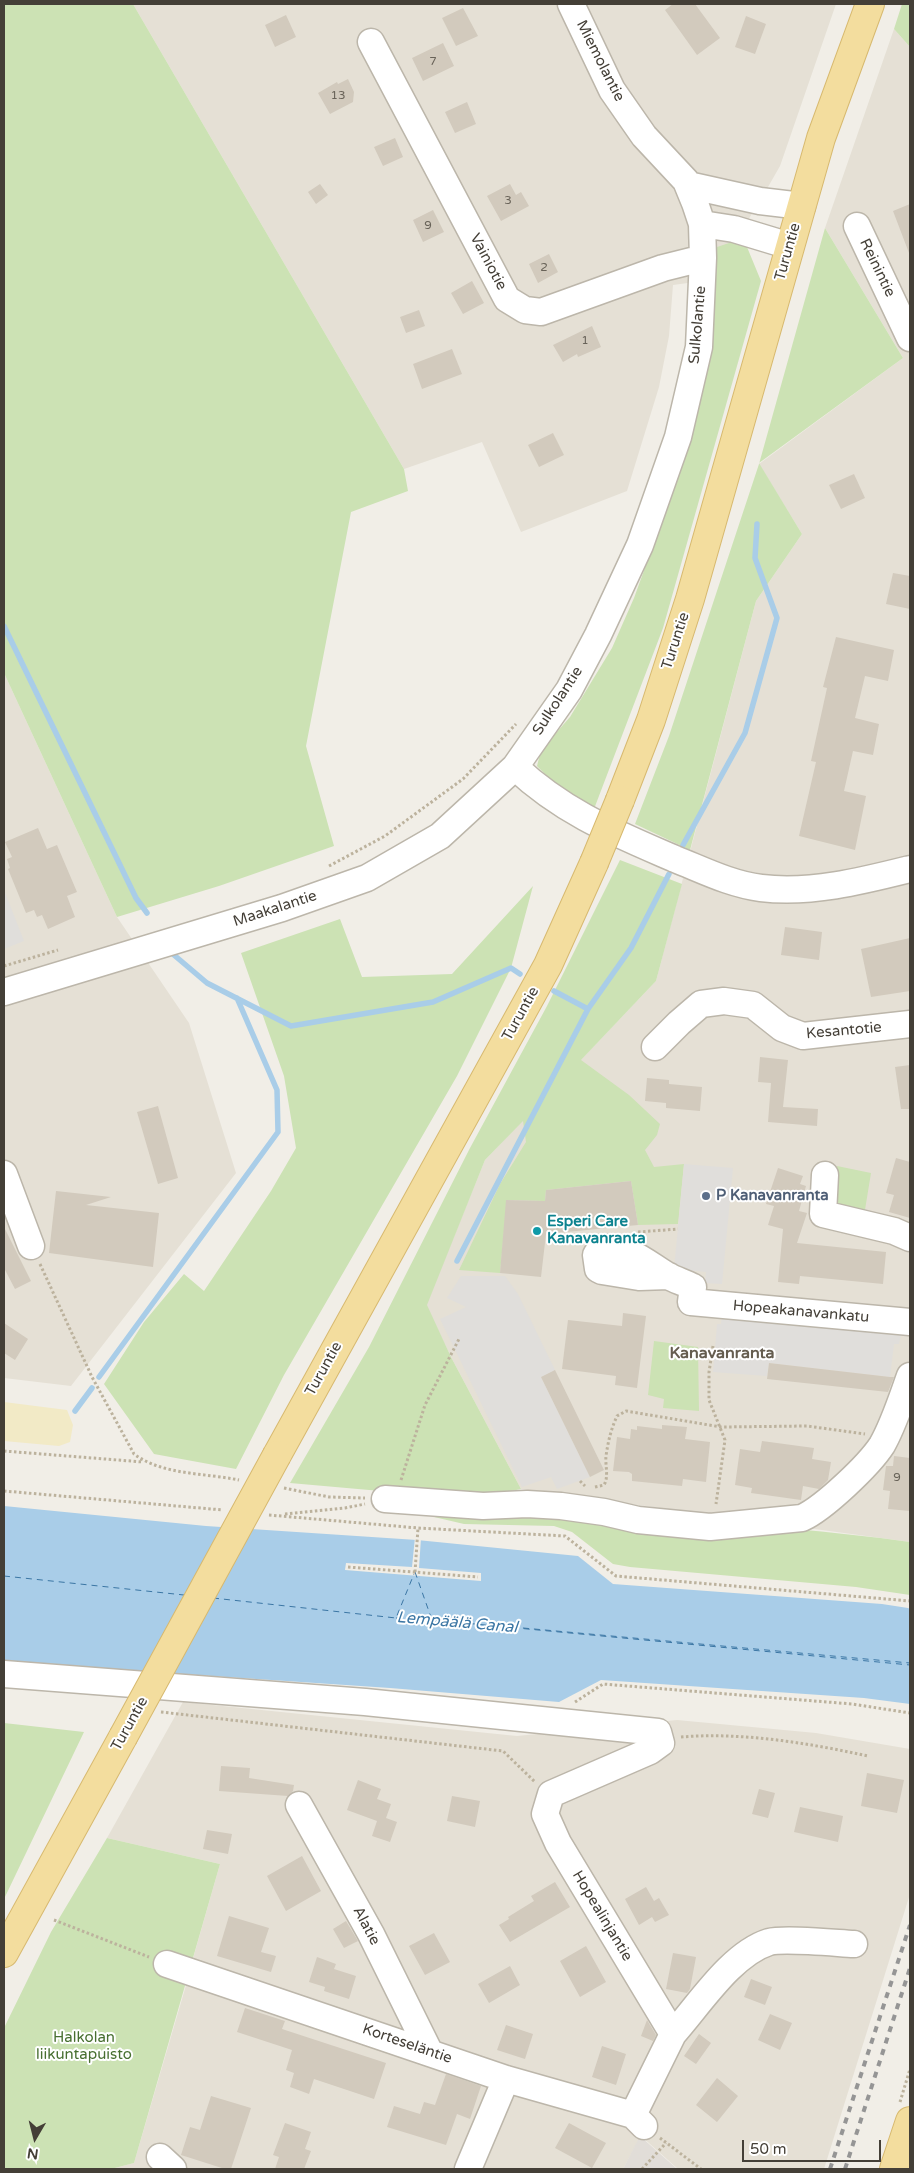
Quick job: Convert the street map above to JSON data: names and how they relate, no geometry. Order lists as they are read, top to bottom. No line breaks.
{"streets":{"main road":["Turuntie"],"street":["Miemolantie","Vainiotie","Reinintie","Sulkolantie","Maakalantie","Kesantotie","Hopeakanavankatu","Hopealinjantie","Alatie","Korteseläntie"]},"crossings":[["Miemolantie","Sulkolantie"],["Vainiotie","Sulkolantie"],["Sulkolantie","Maakalantie"],["Alatie","Korteseläntie"]],"districts":["Kanavanranta"],"water":["Lempäälä Canal"],"parks":["Halkolan liikuntapuisto"],"places":["P Kanavanranta","Esperi Care Kanavanranta"],"house_numbers":["7","13","3","9","2","1","9"],"scale_bar":"50 m","north":"bottom"}
